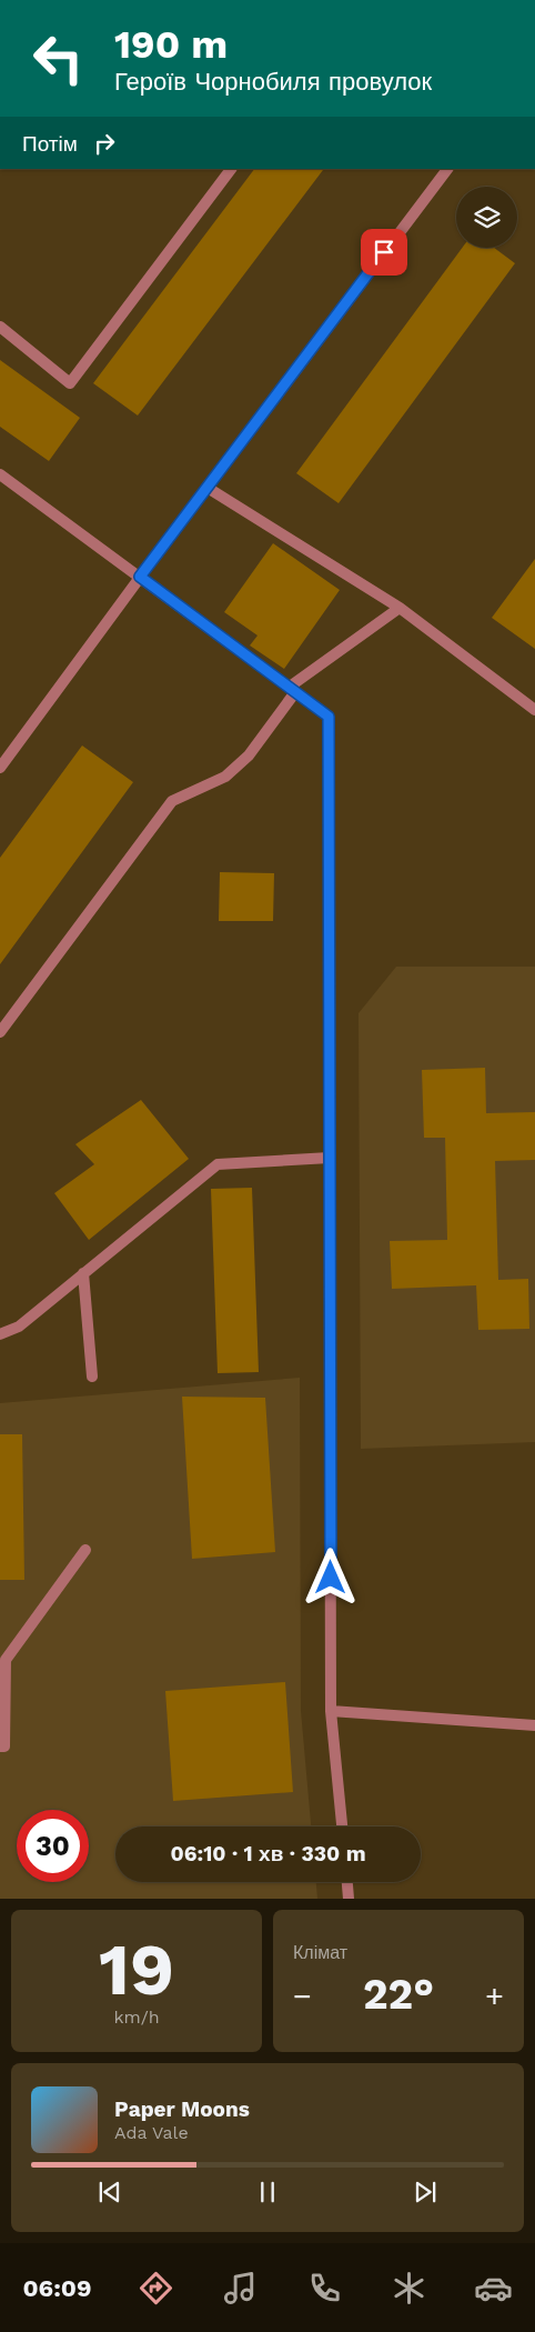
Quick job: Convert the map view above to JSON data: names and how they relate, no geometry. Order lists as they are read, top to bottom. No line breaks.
{"page":{"turn":["190 m","Героїв Чорнобиля провулок"],"then":"Потім","limit":"30","trip":"06:10 · 1 хв · 330 m","tile":[["19","km/h"],"Клімат"],"heat":["−","22°","+"],"song":["Paper Moons","Ada Vale"],"tabs":"06:09"}}
